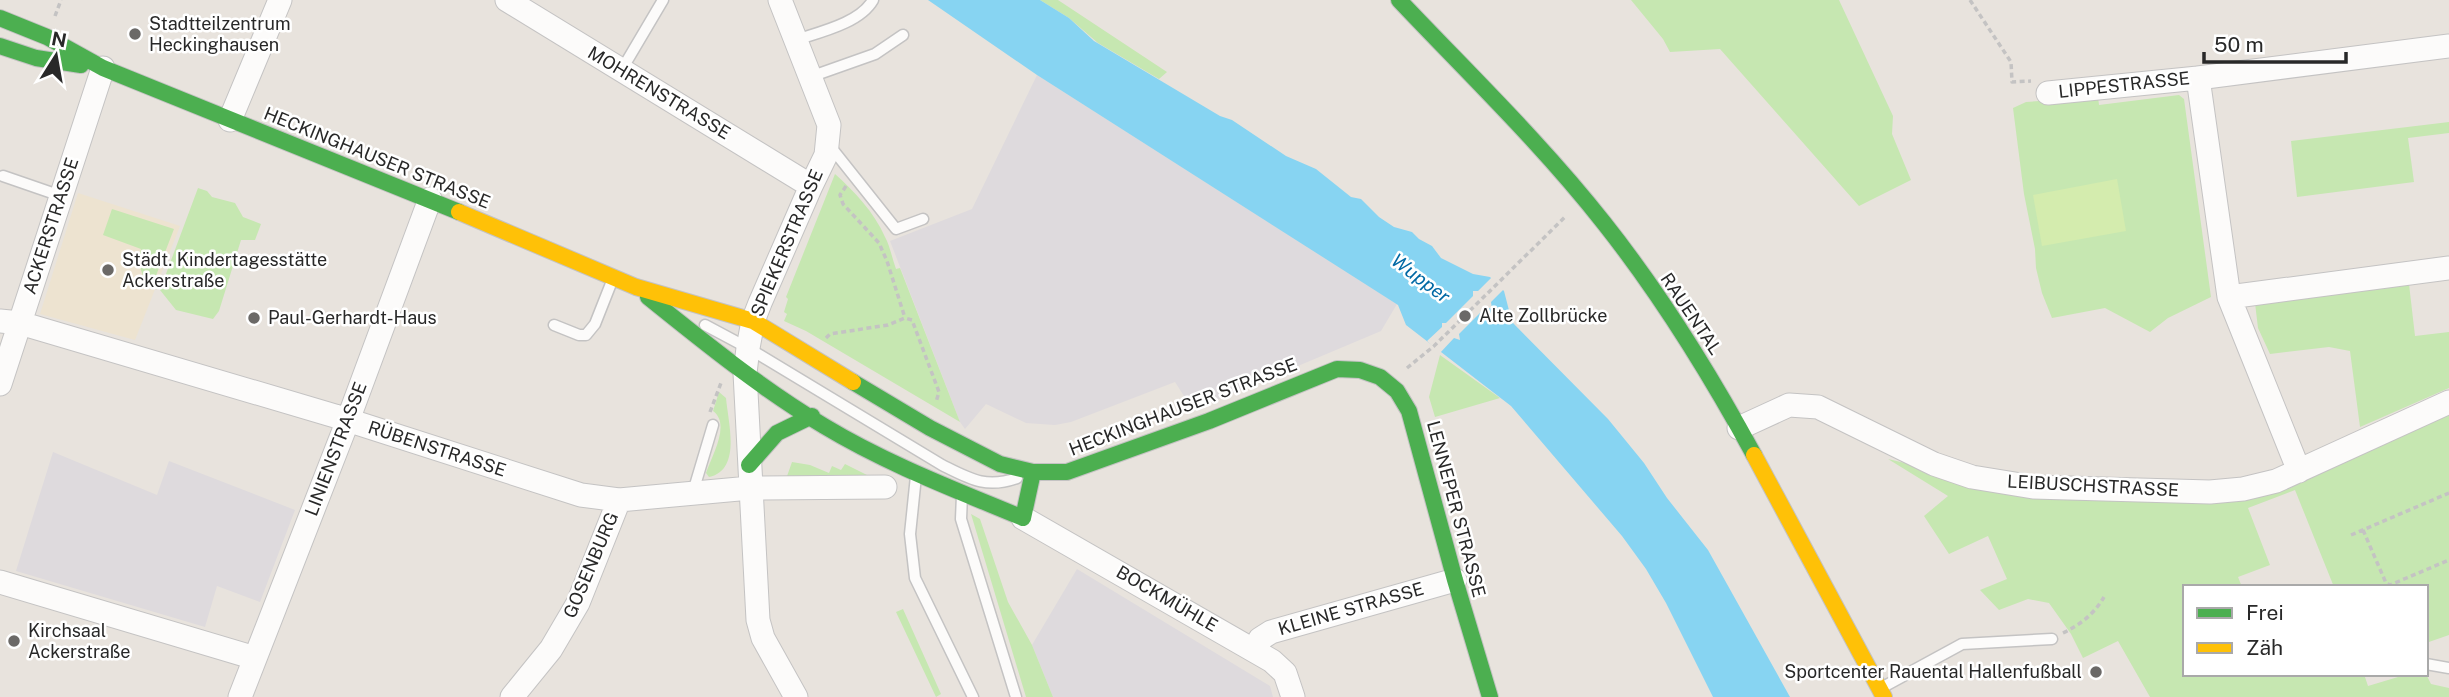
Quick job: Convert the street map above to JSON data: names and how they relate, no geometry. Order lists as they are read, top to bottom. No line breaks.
{"streets":{"main road":["HECKINGHAUSER STRASSE","RAUENTAL","LENNEPER STRASSE"],"street":["LIPPESTRASSE","MOHRENSTRASSE","ACKERSTRASSE","SPIEKERSTRASSE","LINIENSTRASSE","RÜBENSTRASSE","LEIBUSCHSTRASSE","GOSENBURG","BOCKMÜHLE","KLEINE STRASSE"]},"crossings":[["MOHRENSTRASSE","SPIEKERSTRASSE"],["HECKINGHAUSER STRASSE","ACKERSTRASSE"],["HECKINGHAUSER STRASSE","SPIEKERSTRASSE"],["HECKINGHAUSER STRASSE","LINIENSTRASSE"],["HECKINGHAUSER STRASSE","LENNEPER STRASSE"],["HECKINGHAUSER STRASSE","BOCKMÜHLE"],["ACKERSTRASSE","RÜBENSTRASSE"],["SPIEKERSTRASSE","RÜBENSTRASSE"],["RAUENTAL","LEIBUSCHSTRASSE"],["LINIENSTRASSE","RÜBENSTRASSE"],["RÜBENSTRASSE","GOSENBURG"],["LENNEPER STRASSE","KLEINE STRASSE"],["BOCKMÜHLE","KLEINE STRASSE"]],"water":["Wupper"],"places":["Stadtteilzentrum Heckinghausen","Städt. Kindertagesstätte Ackerstraße","Alte Zollbrücke","Paul-Gerhardt-Haus","Kirchsaal Ackerstraße","Sportcenter Rauental Hallenfußball"],"legend":["Frei","Zäh"],"scale_bar":"50 m","north":"top"}
